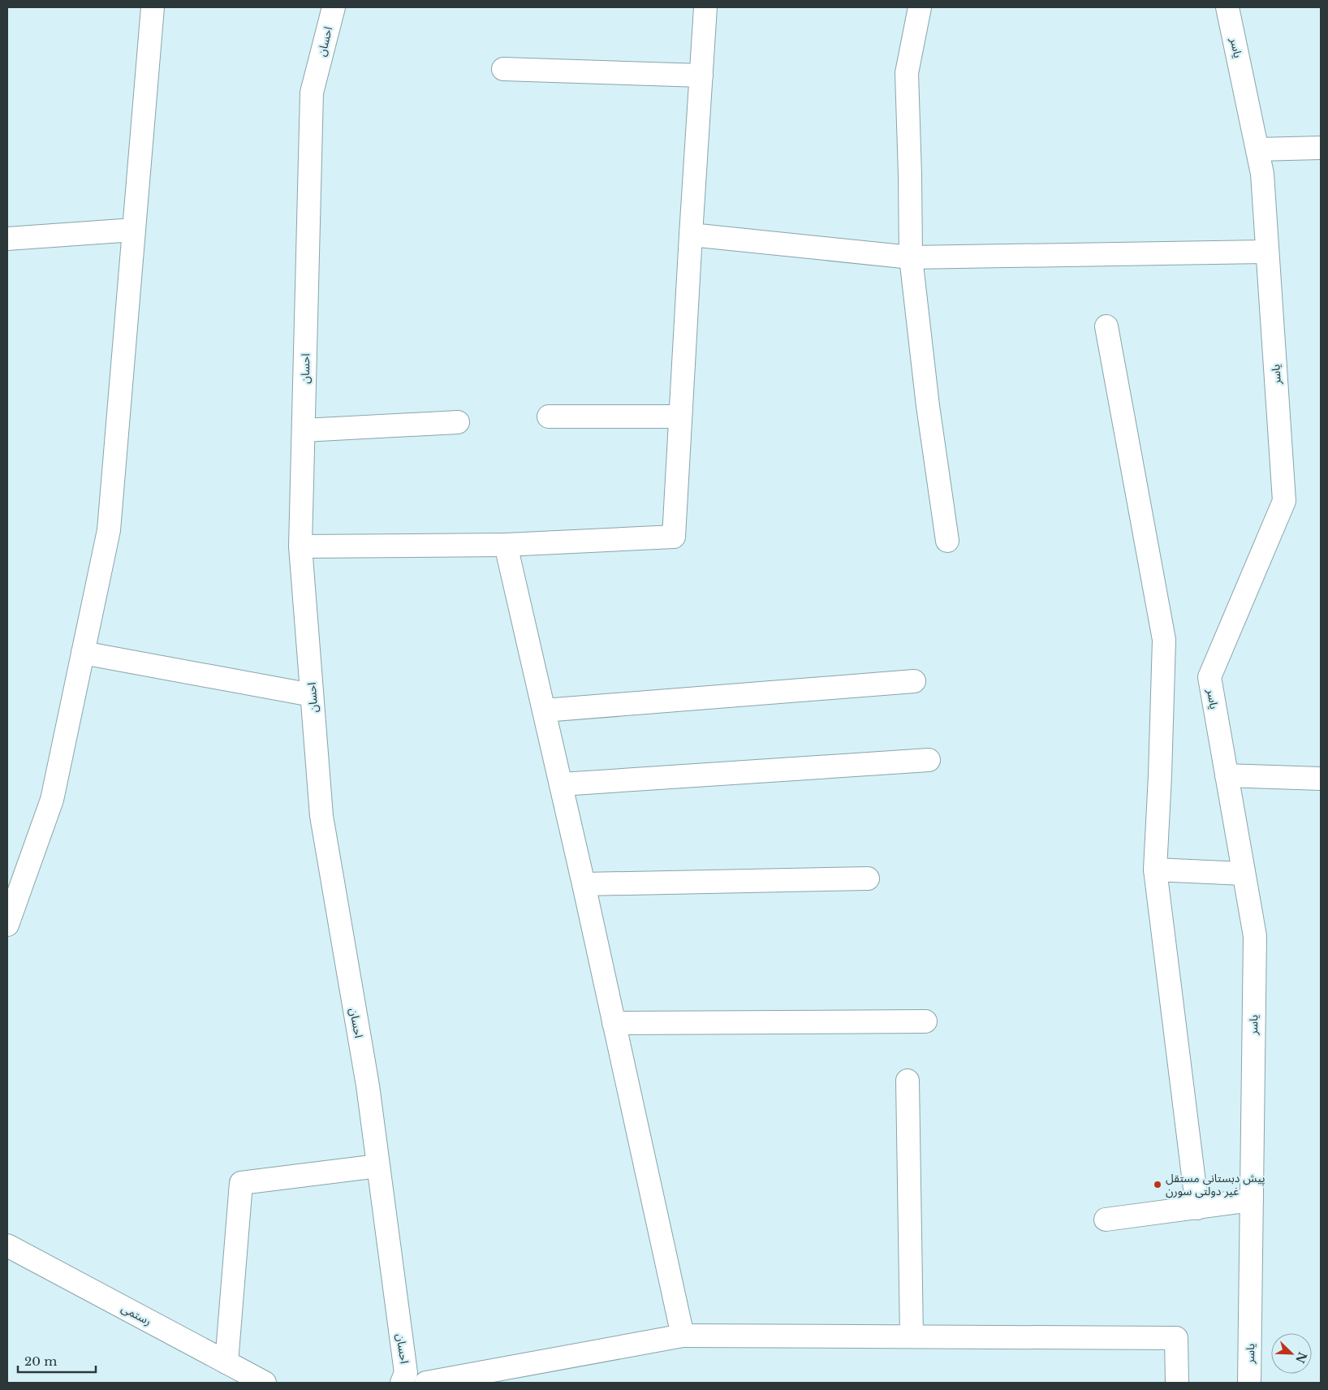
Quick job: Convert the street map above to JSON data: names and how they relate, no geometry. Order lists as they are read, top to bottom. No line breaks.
{"streets":{"street":["احسان","یاسر","رستمی"]},"places":["پیش دبستانی مستقل غیر دولتی سورن"],"scale_bar":"20 m","north":"bottom right"}
